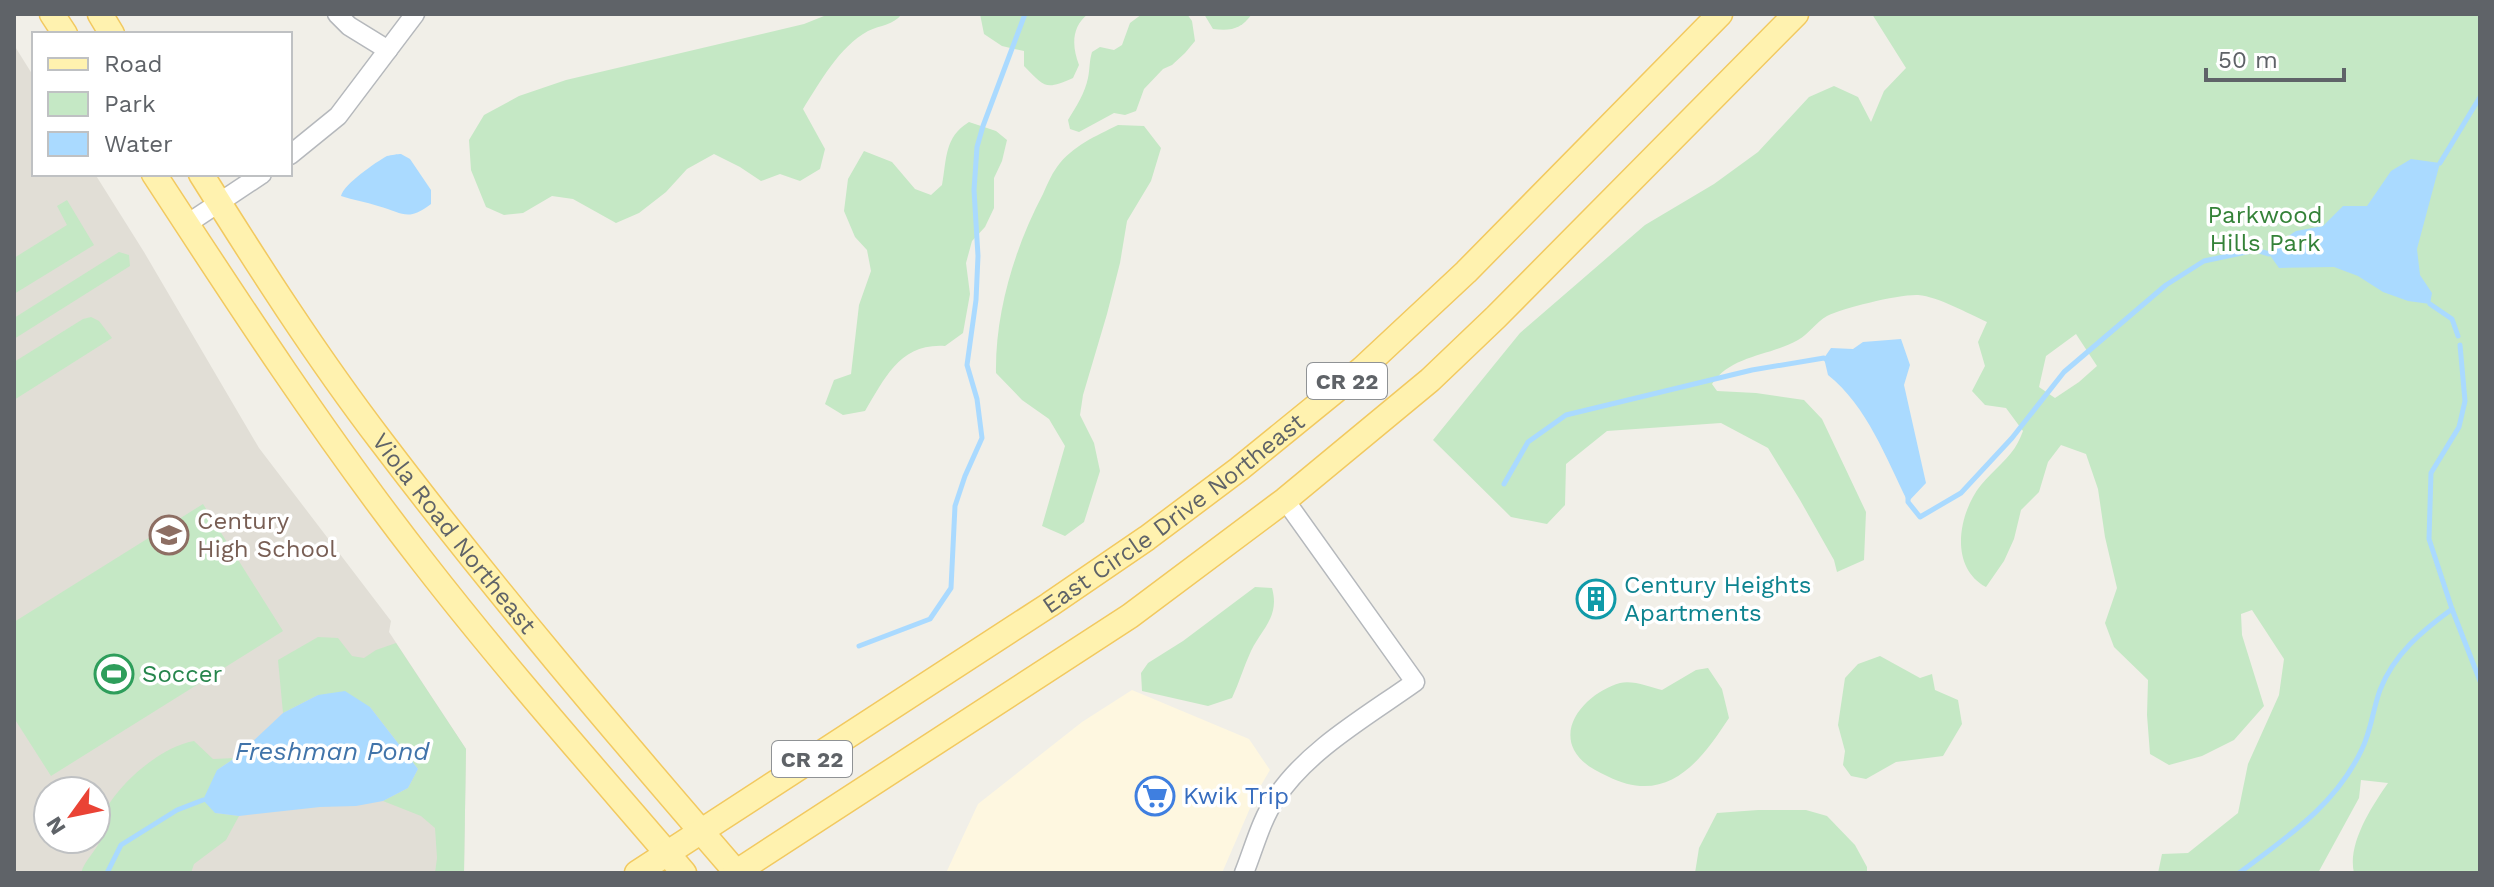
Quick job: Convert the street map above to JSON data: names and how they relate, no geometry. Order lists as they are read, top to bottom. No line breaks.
{"streets":{"main road":["CR 22","East Circle Drive Northeast","Viola Road Northeast"]},"crossings":[["CR 22","Viola Road Northeast"],["East Circle Drive Northeast","Viola Road Northeast"]],"water":["Freshman Pond"],"parks":["Parkwood Hills Park"],"places":{"school or university":["Century High School"],"building":["Century Heights Apartments"],"sports":["Soccer"],"supermarket":["Kwik Trip"]},"legend":["Road","Park","Water"],"scale_bar":"50 m","north":"bottom left"}
